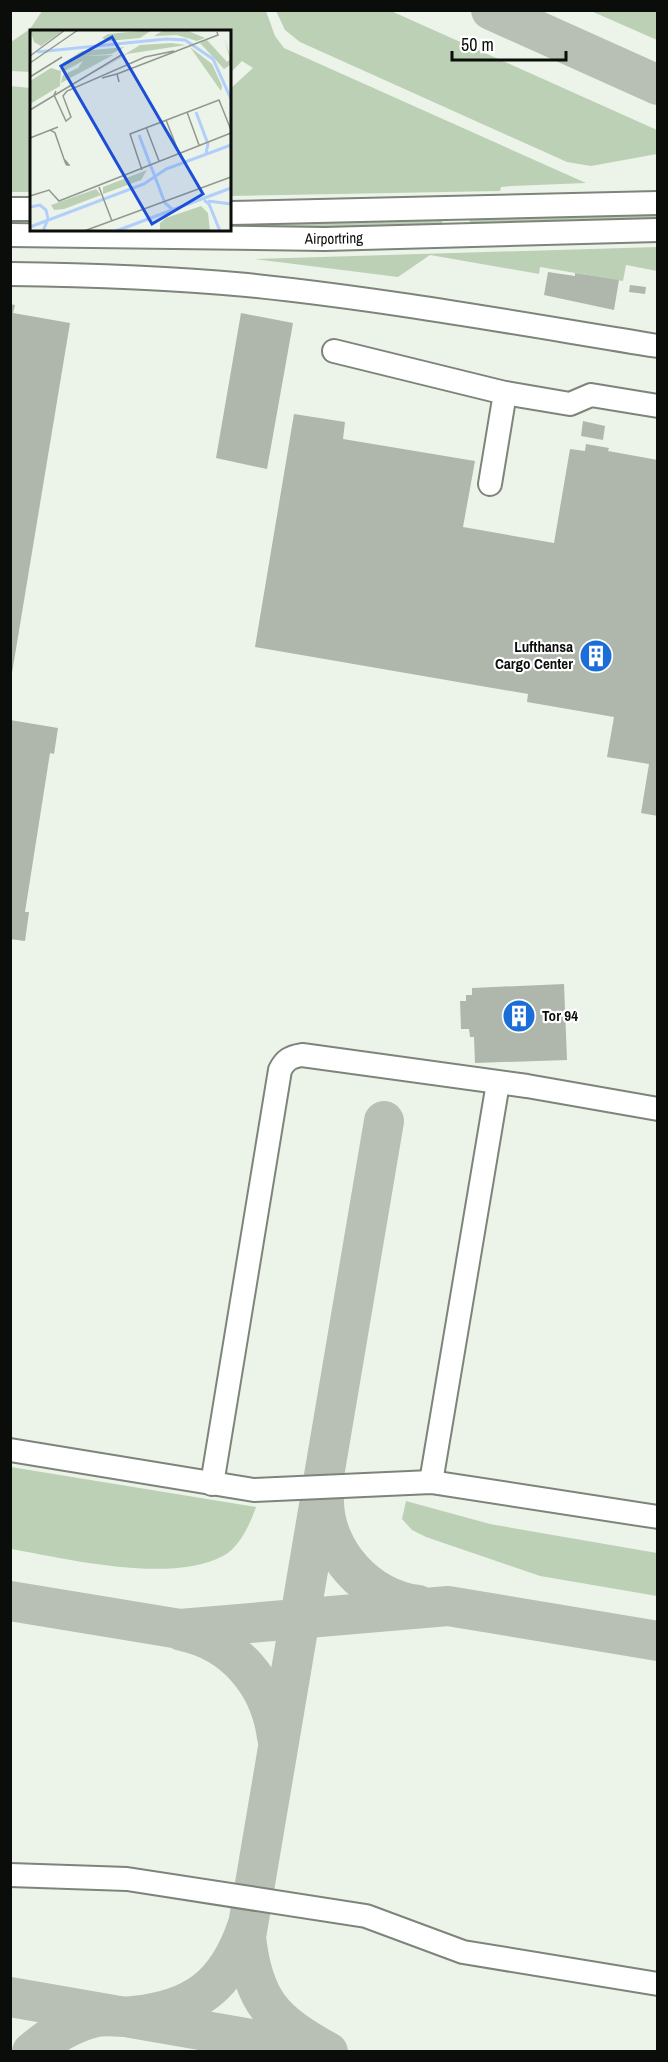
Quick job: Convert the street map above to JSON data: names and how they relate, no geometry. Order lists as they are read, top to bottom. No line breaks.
{"streets":{"street":["Airportring"]},"places":{"building":["Lufthansa Cargo Center","Tor 94"]},"scale_bar":"50 m"}
